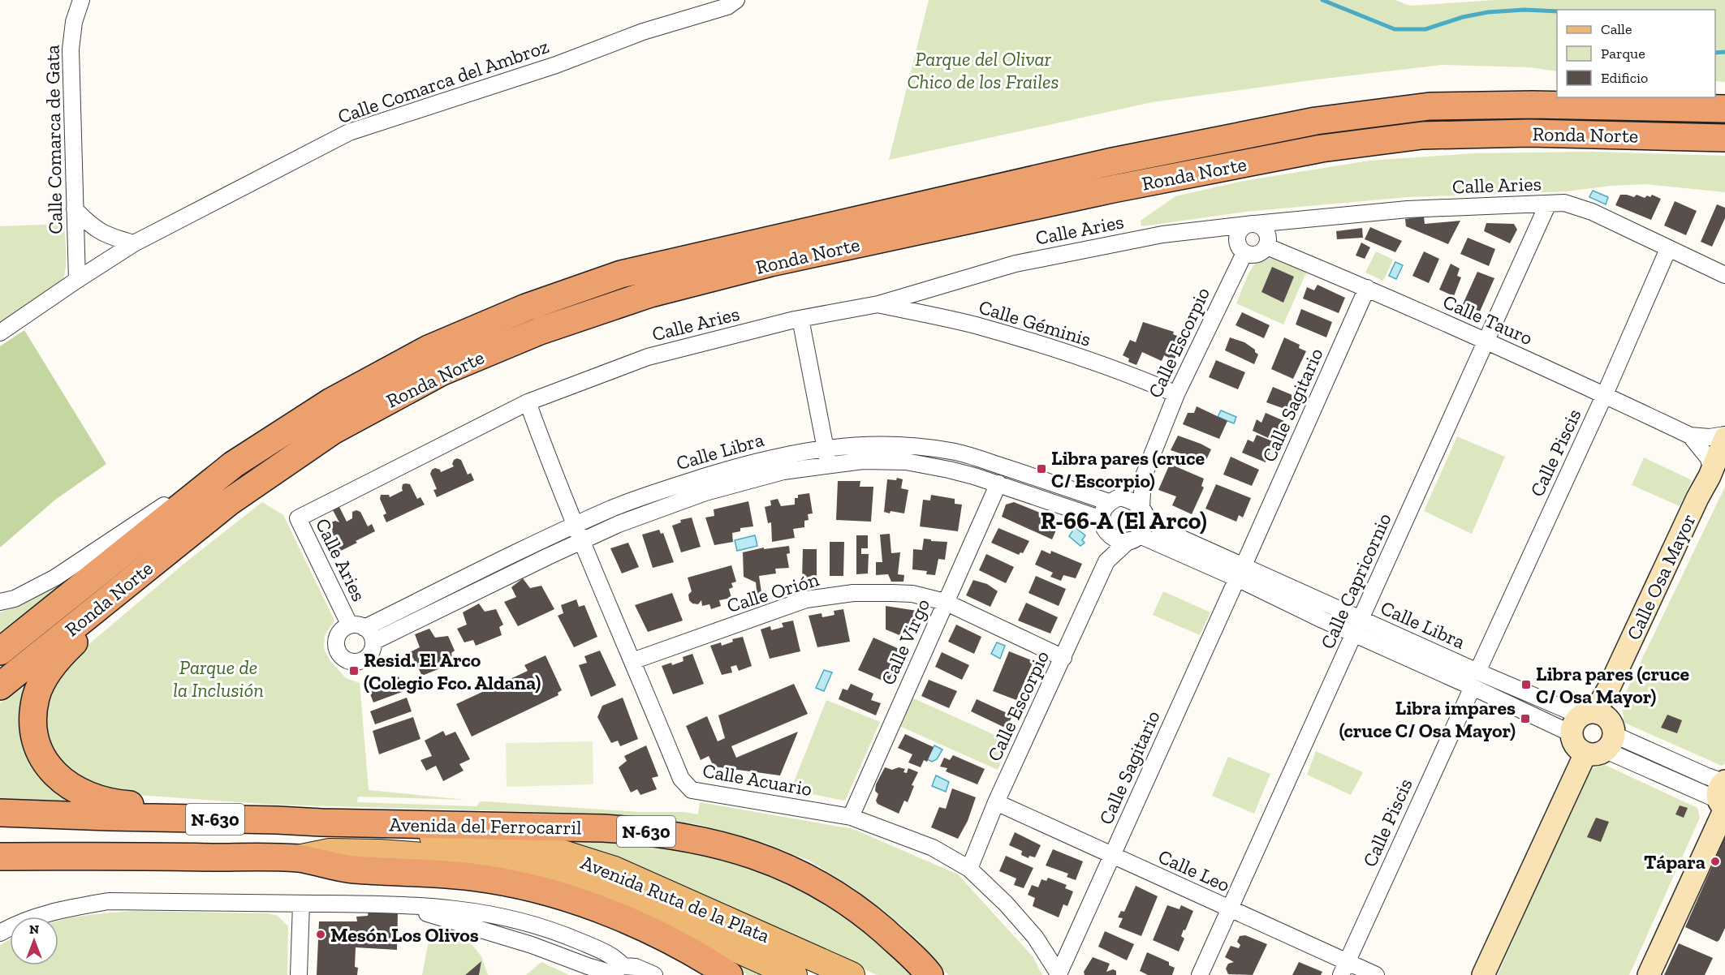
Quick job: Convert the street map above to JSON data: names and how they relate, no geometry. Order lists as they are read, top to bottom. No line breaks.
{"streets":{"highway":["Ronda Norte","N-630","Avenida del Ferrocarril"],"main road":["Calle Osa Mayor","Avenida Ruta de la Plata"],"street":["Calle Comarca del Ambroz","Calle Comarca de Gata","Calle Aries","Calle Tauro","Calle Géminis","Calle Escorpio","Calle Sagitario","Calle Libra","Calle Piscis","Calle Capricornio","Calle Orión","Calle Virgo","Calle Acuario","Calle Leo"]},"crossings":[["Calle Comarca del Ambroz","Calle Comarca de Gata"],["Calle Aries","Calle Tauro"],["Calle Aries","Calle Géminis"],["Calle Aries","Calle Escorpio"],["Calle Aries","Calle Libra"],["Calle Aries","Calle Piscis"],["Calle Aries","Calle Capricornio"],["Calle Aries","Calle Acuario"],["Calle Tauro","Calle Escorpio"],["Calle Tauro","Calle Sagitario"],["Calle Tauro","Calle Piscis"],["Calle Tauro","Calle Osa Mayor"],["Calle Tauro","Calle Capricornio"],["Calle Géminis","Calle Escorpio"],["Calle Escorpio","Calle Libra"],["Calle Escorpio","Calle Orión"],["Calle Escorpio","Calle Acuario"],["Calle Escorpio","Calle Leo"],["Calle Sagitario","Calle Libra"],["Calle Sagitario","Calle Acuario"],["Calle Sagitario","Calle Leo"],["Calle Libra","Calle Piscis"],["Calle Libra","Calle Osa Mayor"],["Calle Libra","Calle Capricornio"],["Calle Libra","Calle Virgo"],["Calle Libra","Calle Acuario"],["Calle Piscis","Calle Leo"],["Calle Capricornio","Calle Leo"],["Calle Orión","Calle Virgo"],["Calle Orión","Calle Acuario"],["Calle Virgo","Calle Acuario"],["N-630","Avenida Ruta de la Plata"],["Avenida del Ferrocarril","Avenida Ruta de la Plata"]],"districts":["R-66-A (El Arco)"],"parks":["Parque del Olivar Chico de los Frailes","Parque de la Inclusión"],"places":{"transit":["Libra pares (cruce C/ Escorpio)","Resid. El Arco (Colegio Fco. Aldana)","Libra pares (cruce C/ Osa Mayor)","Libra impares (cruce C/ Osa Mayor)"],"other":["Tápara","Mesón Los Olivos"]},"legend":["Calle","Parque","Edificio"],"north":"top"}
